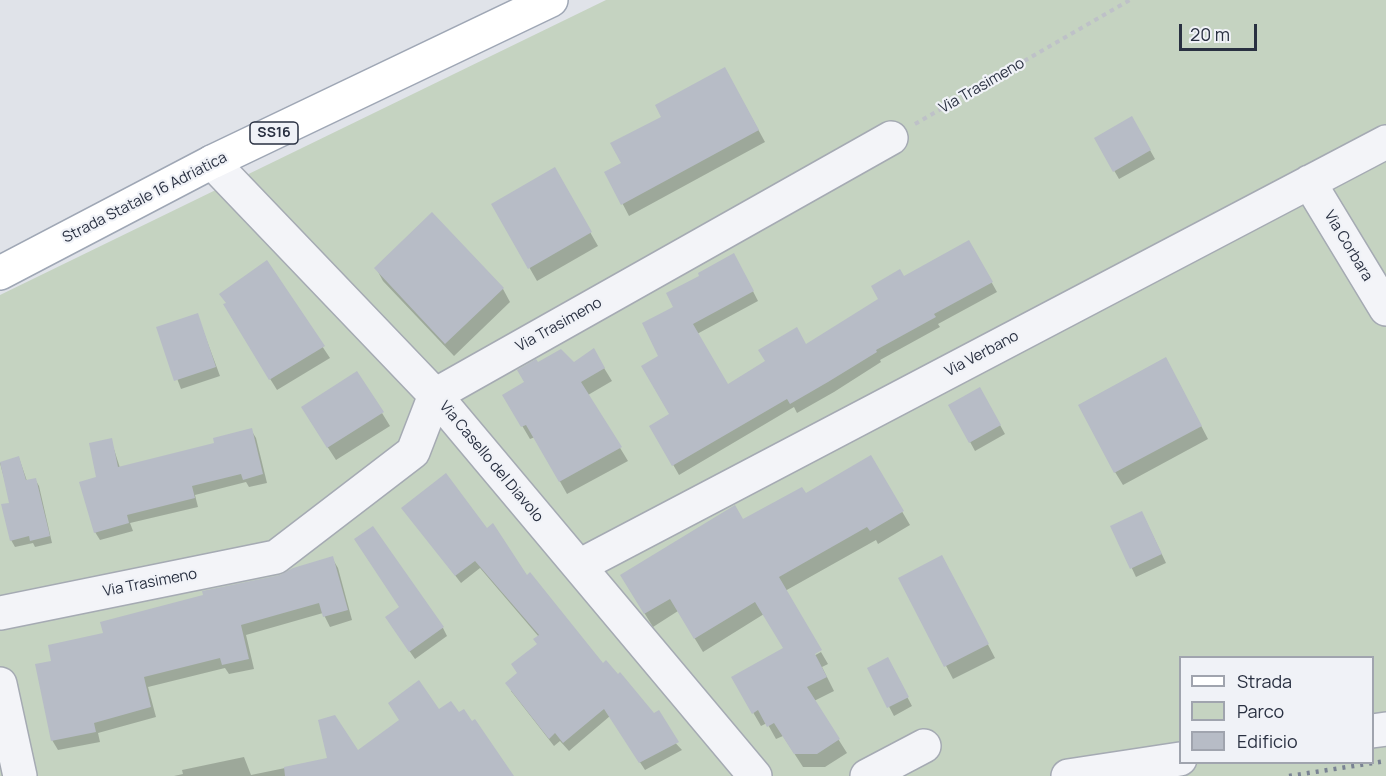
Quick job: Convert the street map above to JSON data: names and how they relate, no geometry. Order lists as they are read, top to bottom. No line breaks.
{"streets":{"main road":["SS16","Strada Statale 16 Adriatica"],"street":["Via Trasimeno","Via Corbara","Via Verbano","Via Casello del Diavolo"]},"crossings":[["Via Trasimeno","Via Casello del Diavolo"],["Strada Statale 16 Adriatica","Via Casello del Diavolo"],["Via Corbara","Via Verbano"],["Via Verbano","Via Casello del Diavolo"]],"legend":["Strada","Parco","Edificio"],"scale_bar":"20 m"}
